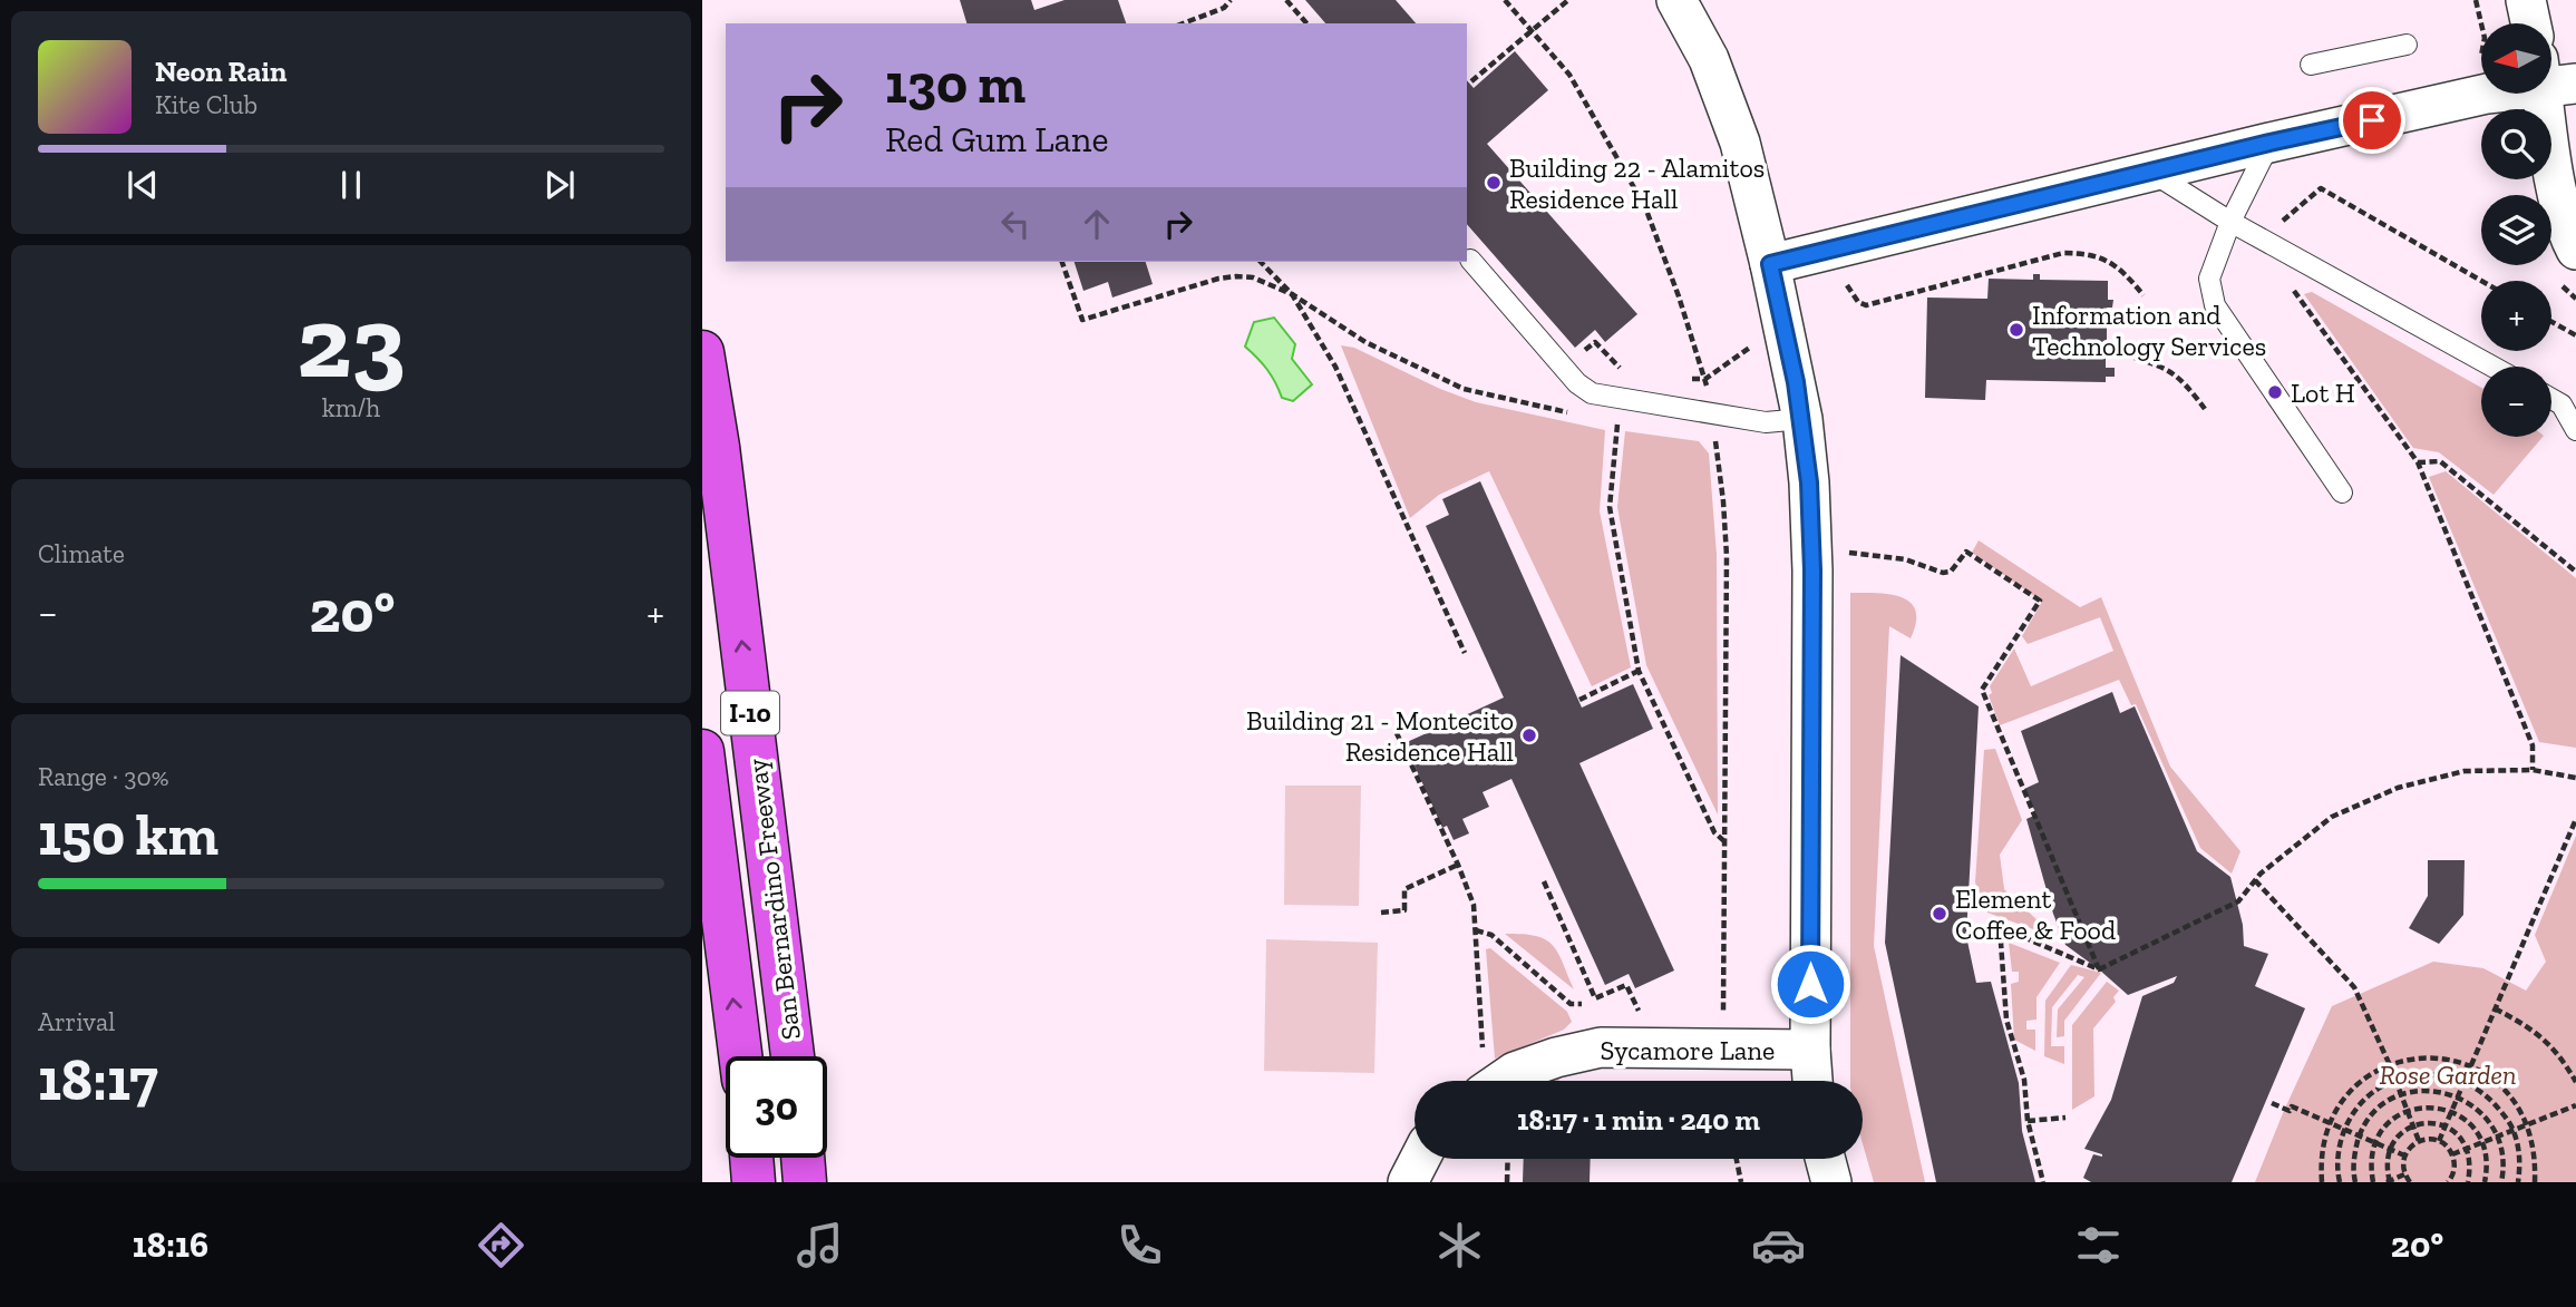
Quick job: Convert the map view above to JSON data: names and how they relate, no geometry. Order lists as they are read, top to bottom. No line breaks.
{"streets":{"highway":["I-10","San Bernardino Freeway"],"street":["Sycamore Lane"]},"parks":["Rose Garden"],"places":["Building 22 - Alamitos Residence Hall","Information and Technology Services","Lot H","Building 21 - Montecito Residence Hall","Element Coffee & Food"],"north":"left","page":{"map_buttons":["+","−"],"turn":["130 m","Red Gum Lane"],"song":["Neon Rain","Kite Club"],"tile":[["23","km/h"],"Climate",["Range · 30%","150 km"],["Arrival","18:17"]],"heat":["−","20°","+"],"limit":"30","trip":"18:17 · 1 min · 240 m","tabs":["18:16","20°"]}}
